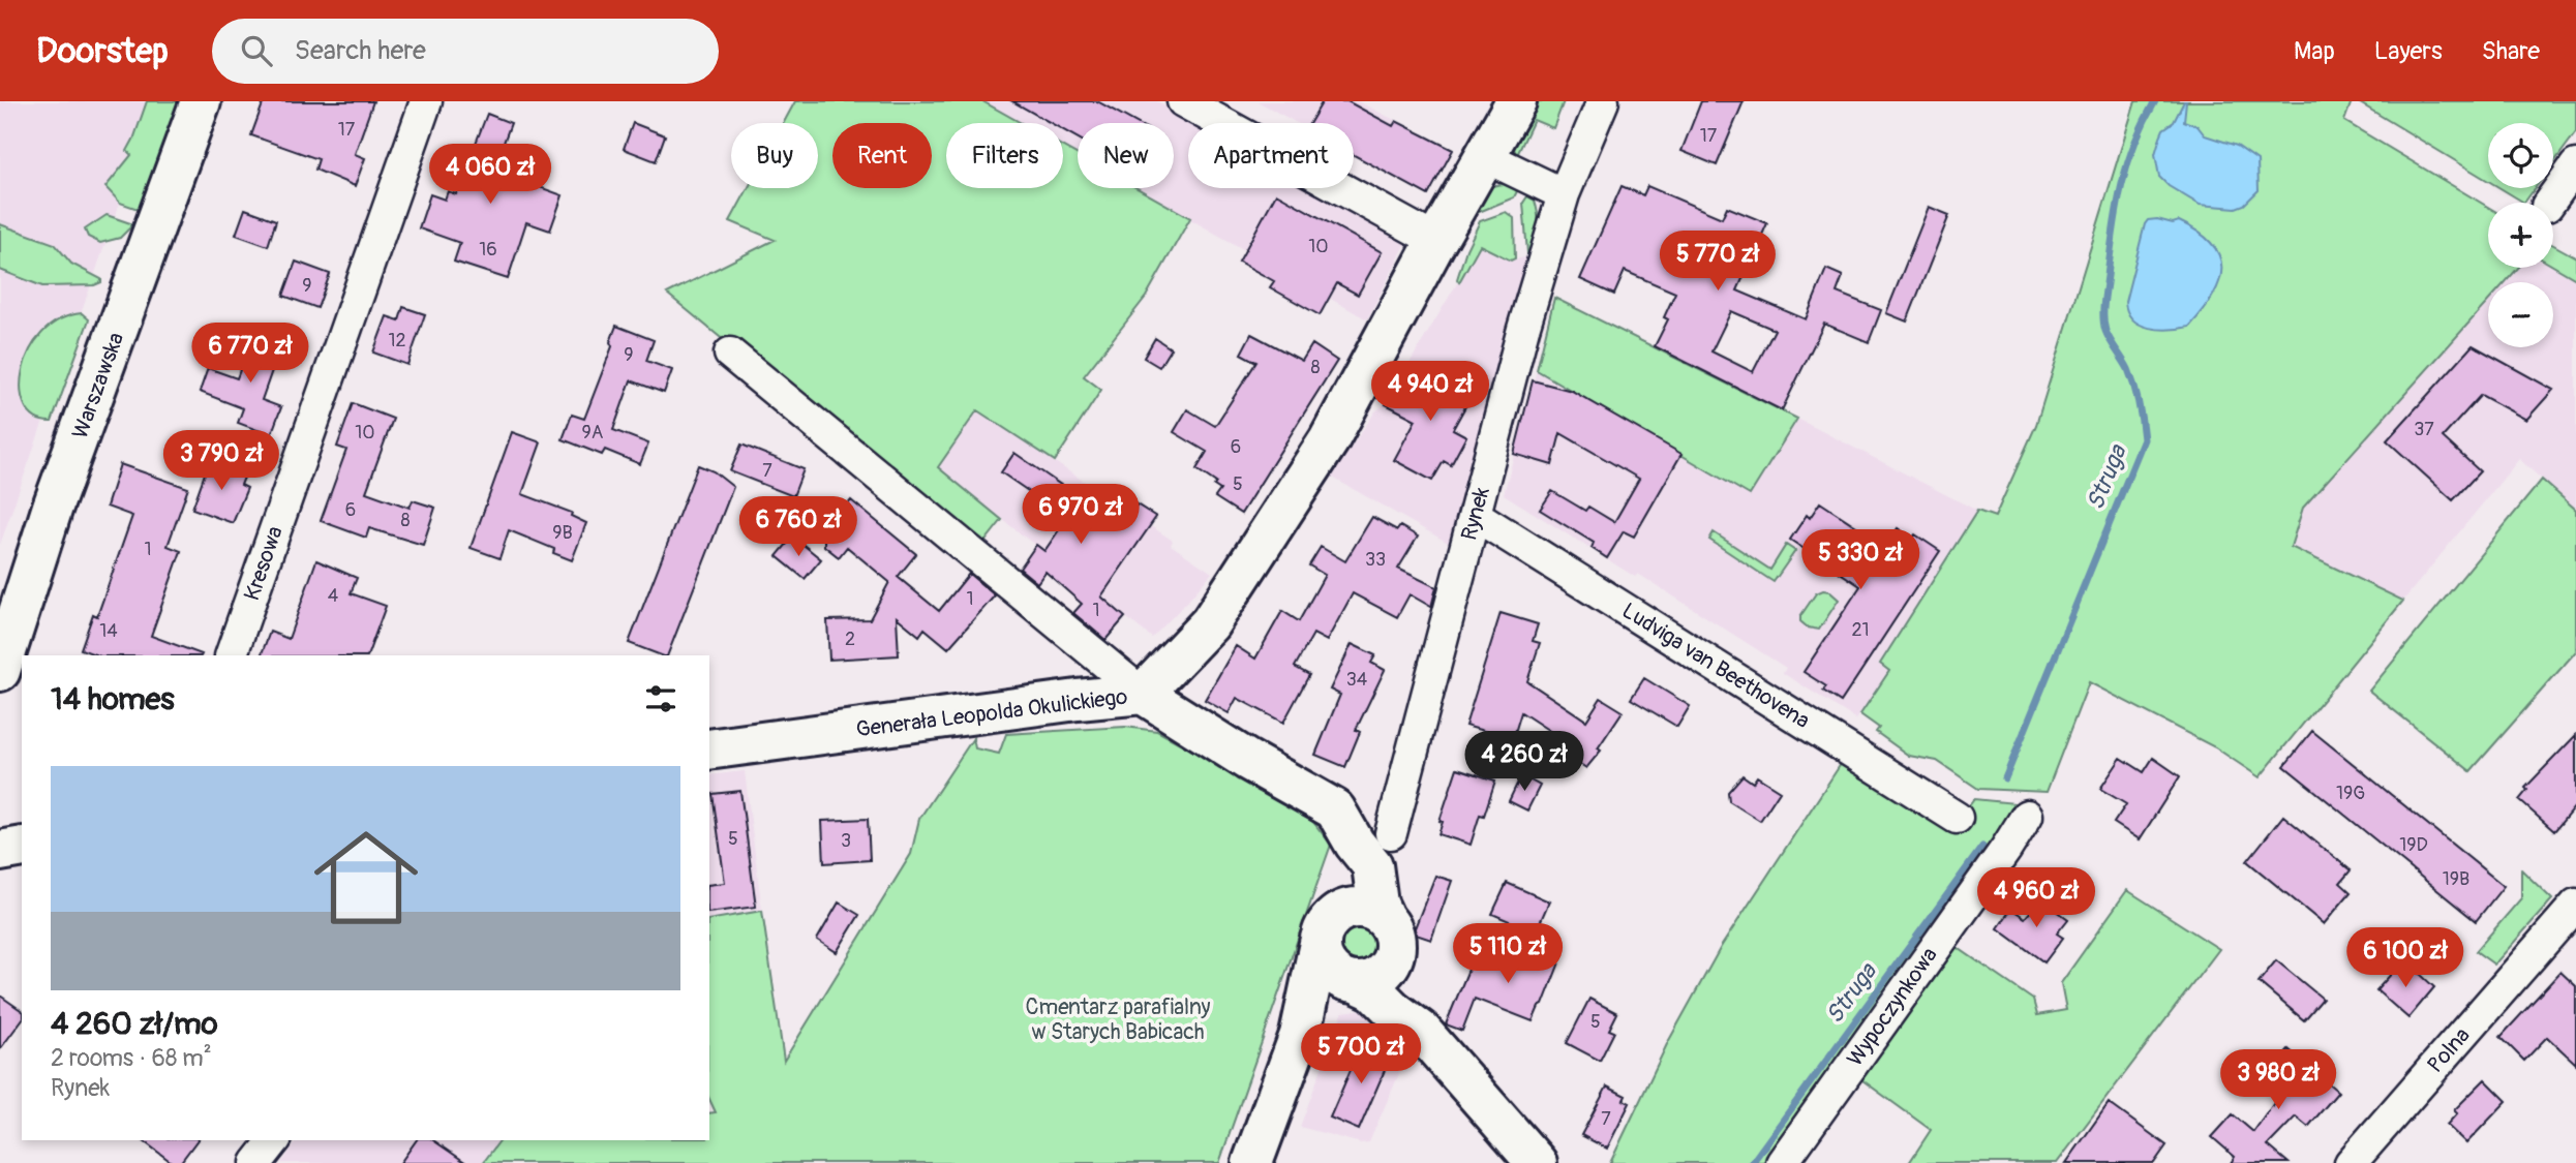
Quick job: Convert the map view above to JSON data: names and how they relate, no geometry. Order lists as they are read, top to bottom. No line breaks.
{"streets":{"main road":["Warszawska","Generała Leopolda Okulickiego"],"street":["Rynek","Kresowa","Ludviga van Beethovena","Wypoczynkowa","Polna"]},"crossings":[["Rynek","Ludviga van Beethovena"],["Rynek","Generała Leopolda Okulickiego"]],"water":["Struga"],"parks":["Cmentarz parafialny w Starych Babicach"],"house_numbers":["17","17","10","16","9","12","9","8","37","10","9A","6","7","5","6","8","9B","1","33","4","1","1","21","14","2","34","19G","5","3","19D","19B","5","7"],"page":{"header":"Doorstep","search":"Search here","nav":["Map","Layers","Share"],"map_buttons":["+","−"],"chip":["Buy","Rent","Filters","New","Apartment"],"price":["4 060 zł","5 770 zł","6 770 zł","4 940 zł","3 790 zł","6 970 zł","6 760 zł","5 330 zł","4 260 zł","4 960 zł","5 110 zł","6 100 zł","5 700 zł","3 980 zł"],"heading":"14 homes","list":[{"name":"4 260 zł/mo","note":"2 rooms · 68 m² · Rynek"}]}}
